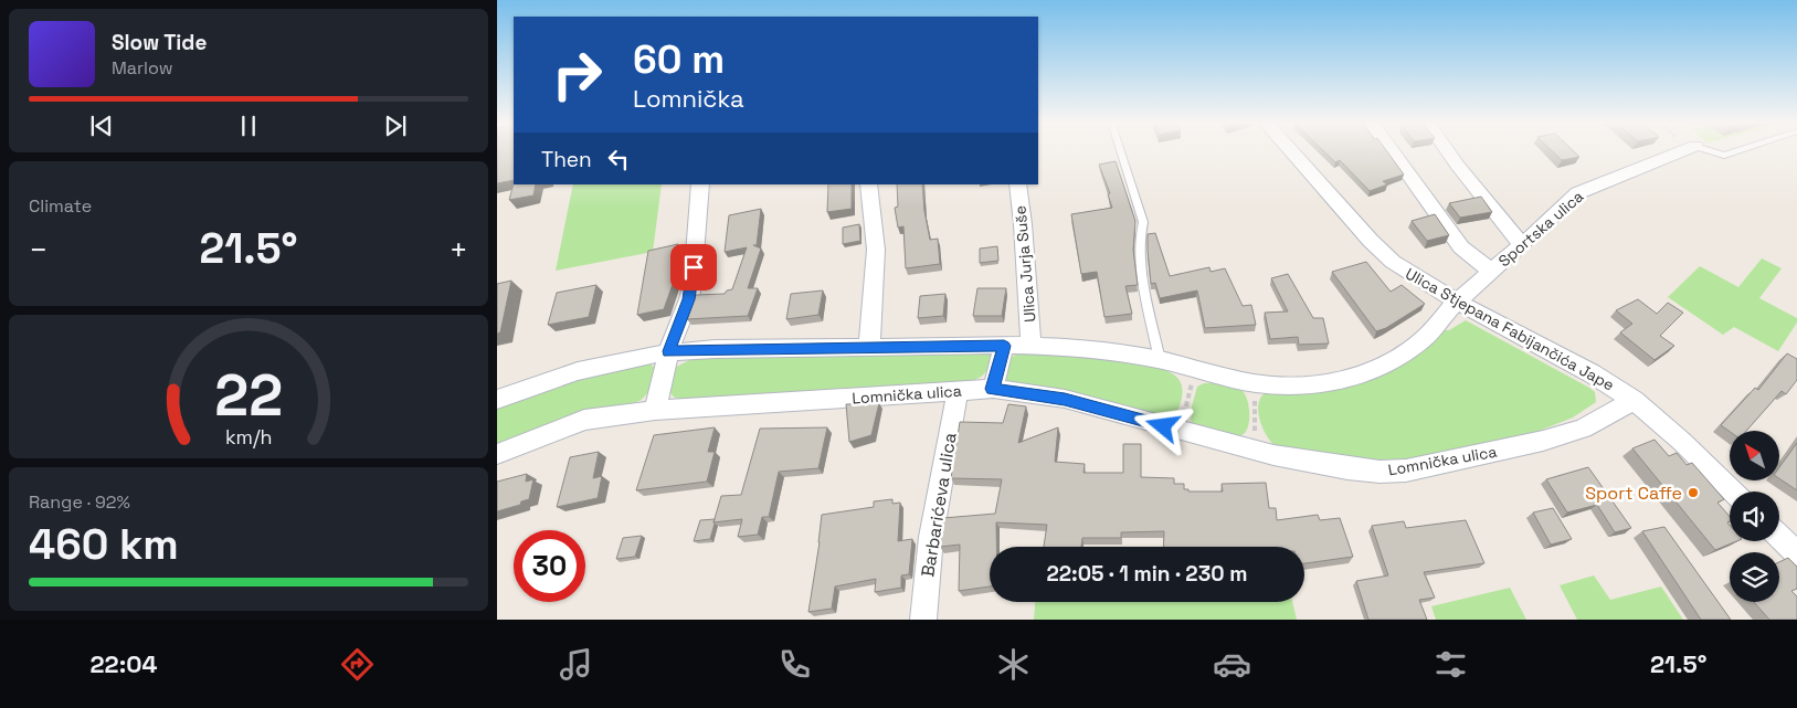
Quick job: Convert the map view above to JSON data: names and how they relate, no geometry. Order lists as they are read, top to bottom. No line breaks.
{"streets":{"street":["Sportska ulica","Ulica Jurja Suše","Ulica Stjepana Fabijančića Jape","Lomnička ulica","Barbarićeva ulica"]},"crossings":[["Sportska ulica","Ulica Stjepana Fabijančića Jape"],["Ulica Stjepana Fabijančića Jape","Lomnička ulica"],["Lomnička ulica","Barbarićeva ulica"]],"places":["Sport Caffe"],"north":"top left","page":{"turn":["60 m","Lomnička"],"song":["Slow Tide","Marlow"],"then":"Then","tile":["Climate",["Range · 92%","460 km"]],"heat":["−","21.5°","+"],"limit":"30","trip":"22:05 · 1 min · 230 m","tabs":["22:04","21.5°"],"gauge":["22","km/h"]}}
